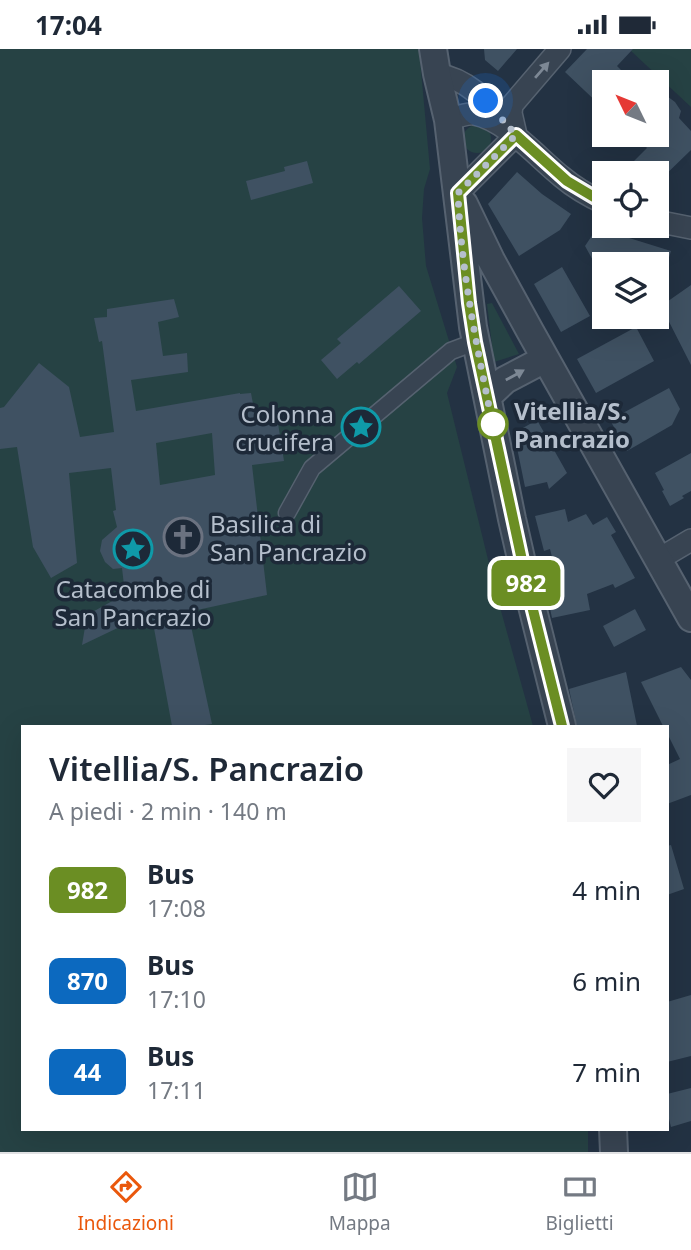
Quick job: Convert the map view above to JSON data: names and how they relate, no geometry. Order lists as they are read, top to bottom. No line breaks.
{"places":{"other":["Vitellia/S. Pancrazio"],"place":["Colonna crucifera","Catacombe di San Pancrazio"],"church":["Basilica di San Pancrazio"]},"lines":["bus line 982"],"north":"top left","page":{"status":"17:04","on_map":"982","heading":["Vitellia/S. Pancrazio","A piedi · 2 min · 140 m"],"list":[{"mark":"982","name":"Bus","note":"17:08","value":"4 min"},{"mark":"870","name":"Bus","note":"17:10","value":"6 min"},{"mark":"44","name":"Bus","note":"17:11","value":"7 min"}],"tabs":["Indicazioni","Mappa","Biglietti"]}}
